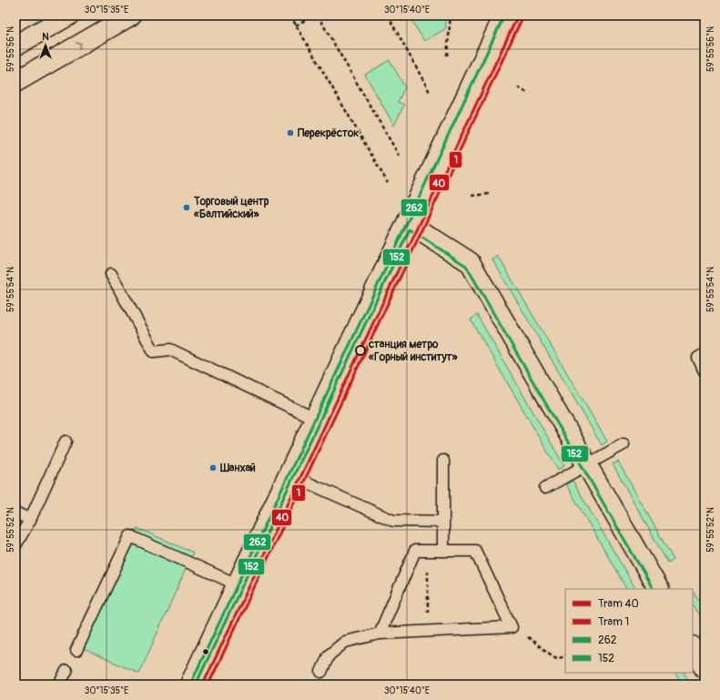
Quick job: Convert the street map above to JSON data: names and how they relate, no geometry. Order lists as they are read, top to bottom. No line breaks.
{"places":["Перекрёсток","Торговый центр «Балтийский»","станция метро «Горный институт»","Шанхай"],"lines":["tram line 40","transit line 262","tram line 1","transit line 152"],"legend":["Tram 40","Tram 1","262","152"],"north":"top","coordinates":["30°15'35\"E","30°15'40\"E","59°55'56\"N","59°55'54\"N","59°55'52\"N"]}
